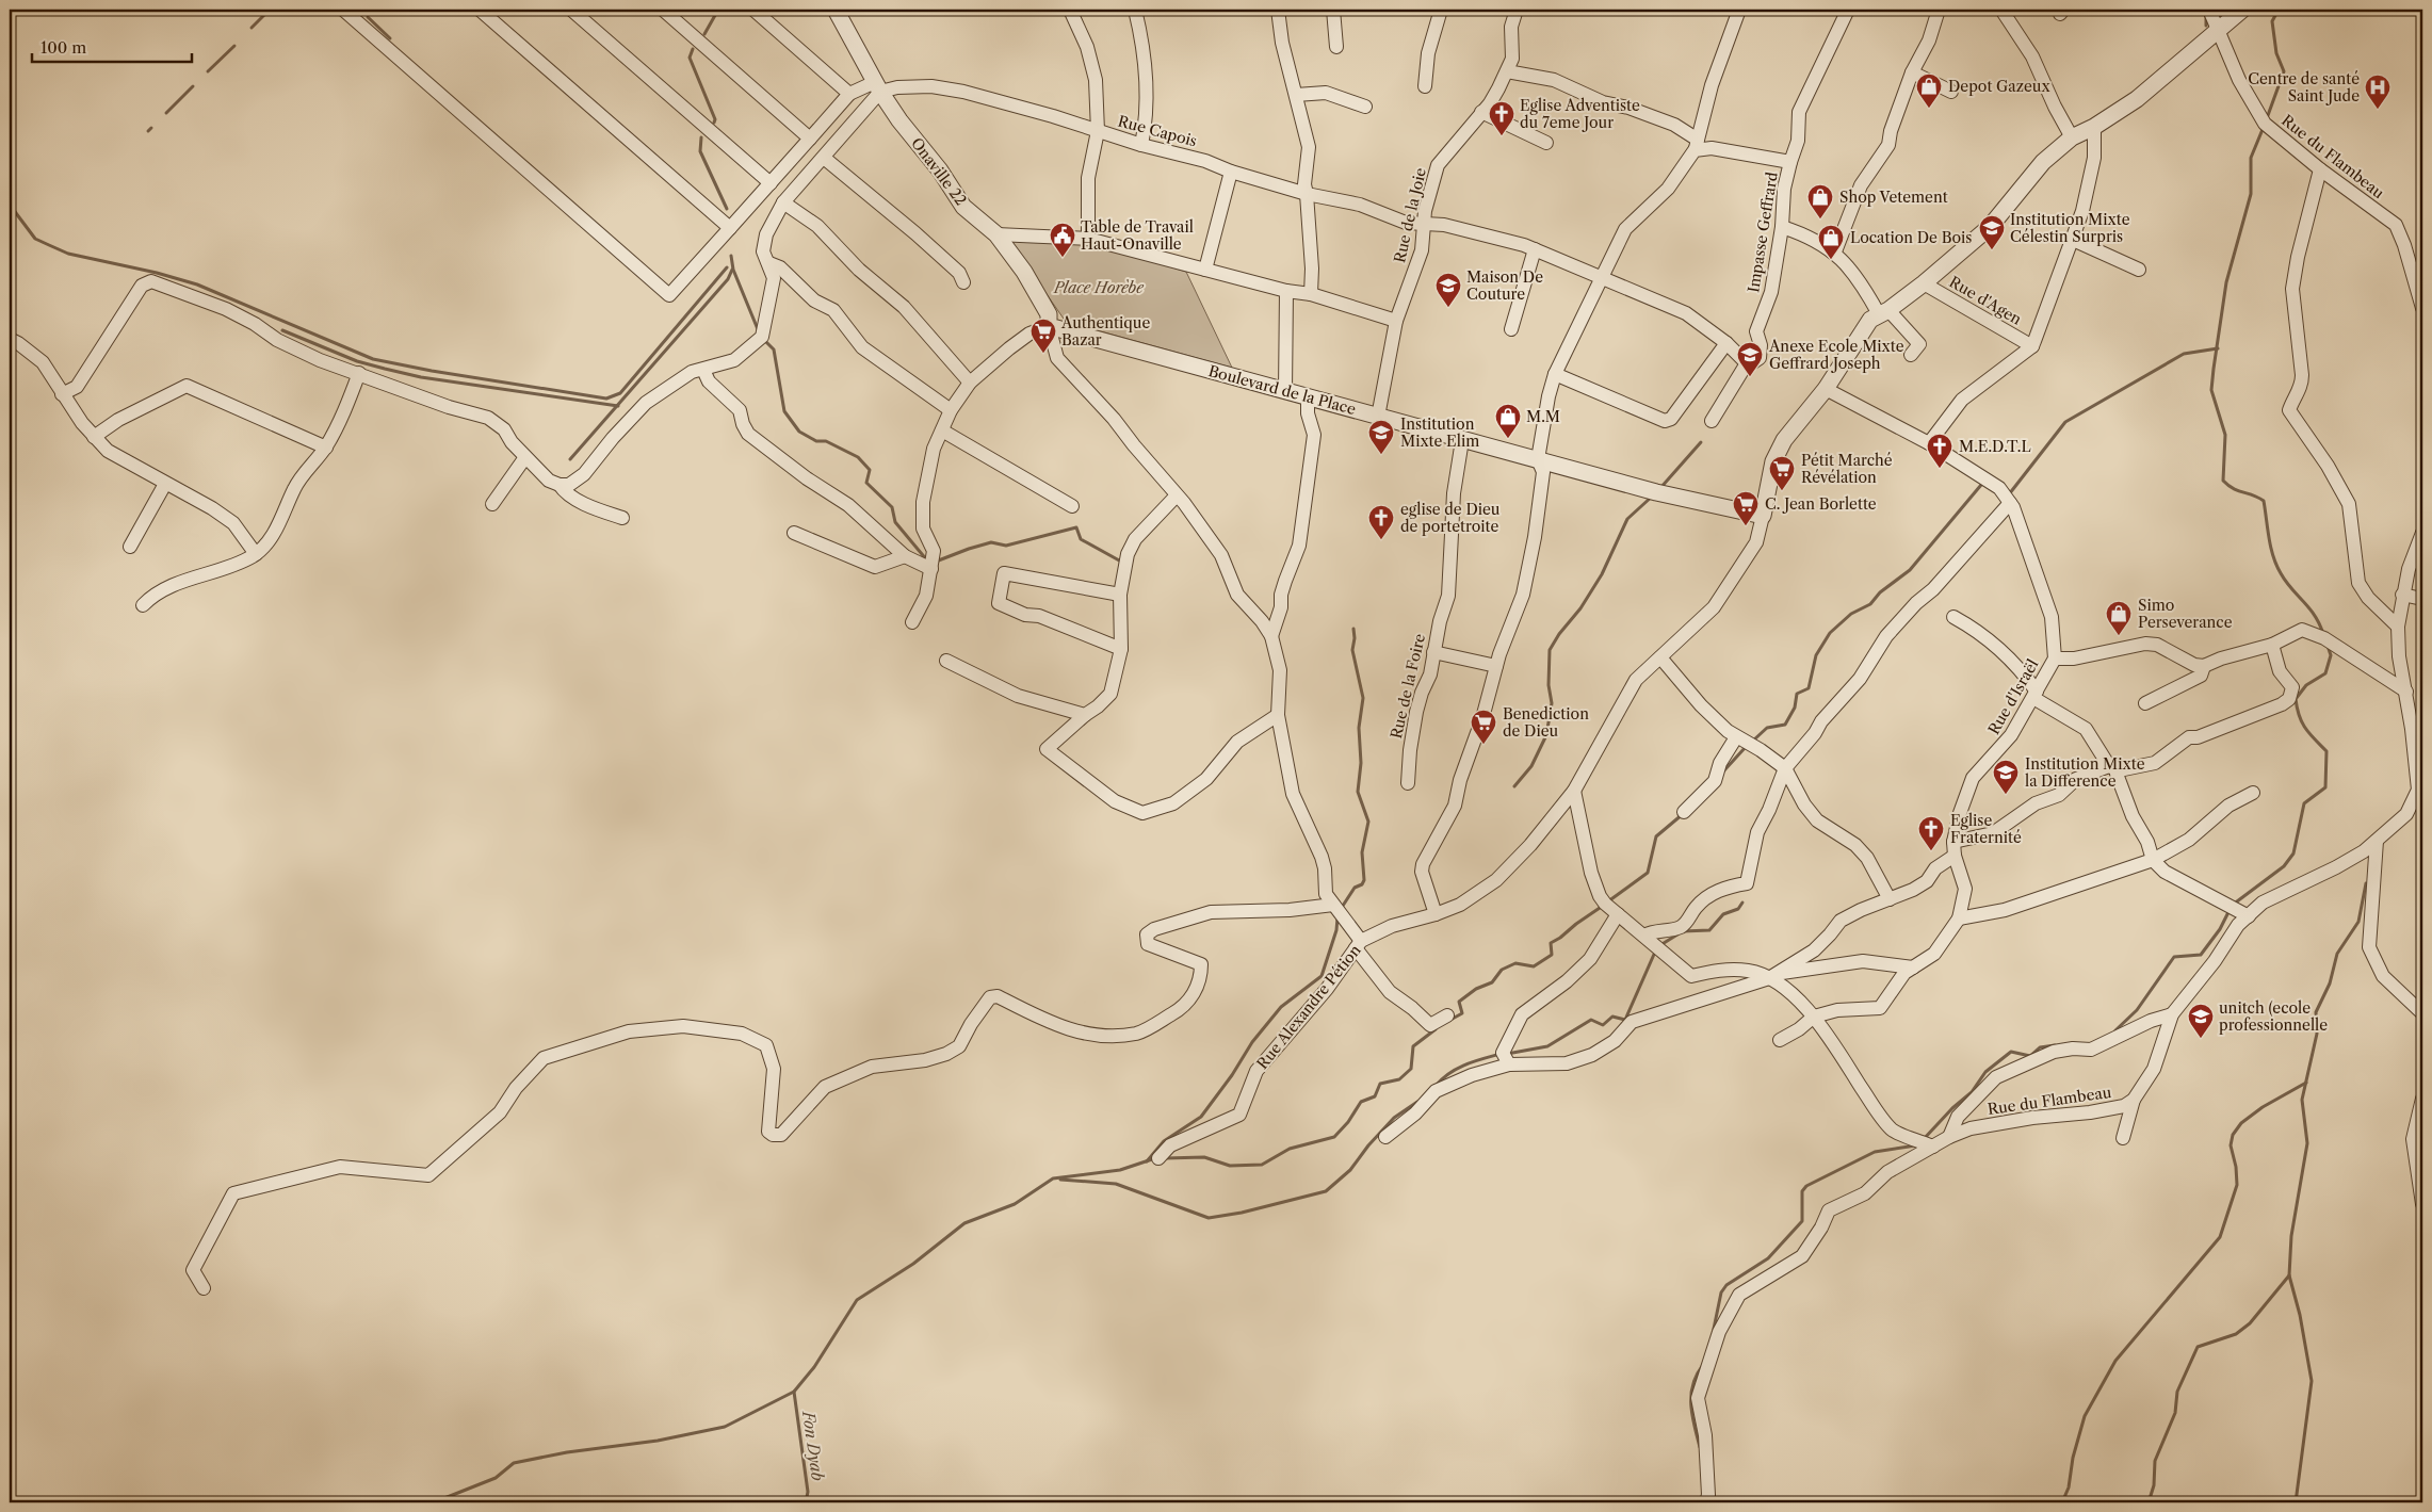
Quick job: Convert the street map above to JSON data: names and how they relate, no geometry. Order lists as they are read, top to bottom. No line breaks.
{"streets":{"street":["Rue Capois","Rue du Flambeau","Onaville 22","Rue de la Joie","Impasse Geffrard","Rue d'Agen","Boulevard de la Place","Rue de la Foire","Rue d'Israël","Rue Alexandre Pétion"]},"crossings":[["Rue Capois","Onaville 22"],["Rue Capois","Rue de la Joie"],["Rue Capois","Impasse Geffrard"],["Rue du Flambeau","Rue Alexandre Pétion"],["Onaville 22","Boulevard de la Place"],["Rue de la Joie","Boulevard de la Place"],["Rue d'Agen","Rue Alexandre Pétion"],["Boulevard de la Place","Rue de la Foire"],["Boulevard de la Place","Rue Alexandre Pétion"],["Rue d'Israël","Rue Alexandre Pétion"]],"water":["Fon Dyab"],"parks":["Place Horèbe"],"places":{"shop":["Depot Gazeux","Shop Vetement","Location De Bois","M.M","Simo Perseverance"],"hospital":["Centre de santé Saint Jude"],"church":["Eglise Adventiste du 7eme Jour","M.E.D.T.L","eglise de Dieu de portetroite","Eglise Fraternité"],"school or university":["Institution Mixte Célestin Surpris","Maison De Couture","Anexe Ecole Mixte Geffrard Joseph","Institution Mixte Elim","Institution Mixte la Difference","unitch (ecole professionnelle"],"public building":["Table de Travail Haut-Onaville"],"supermarket":["Authentique Bazar","Pétit Marché Révélation","C. Jean Borlette","Benediction de Dieu"]},"scale_bar":"100 m"}
